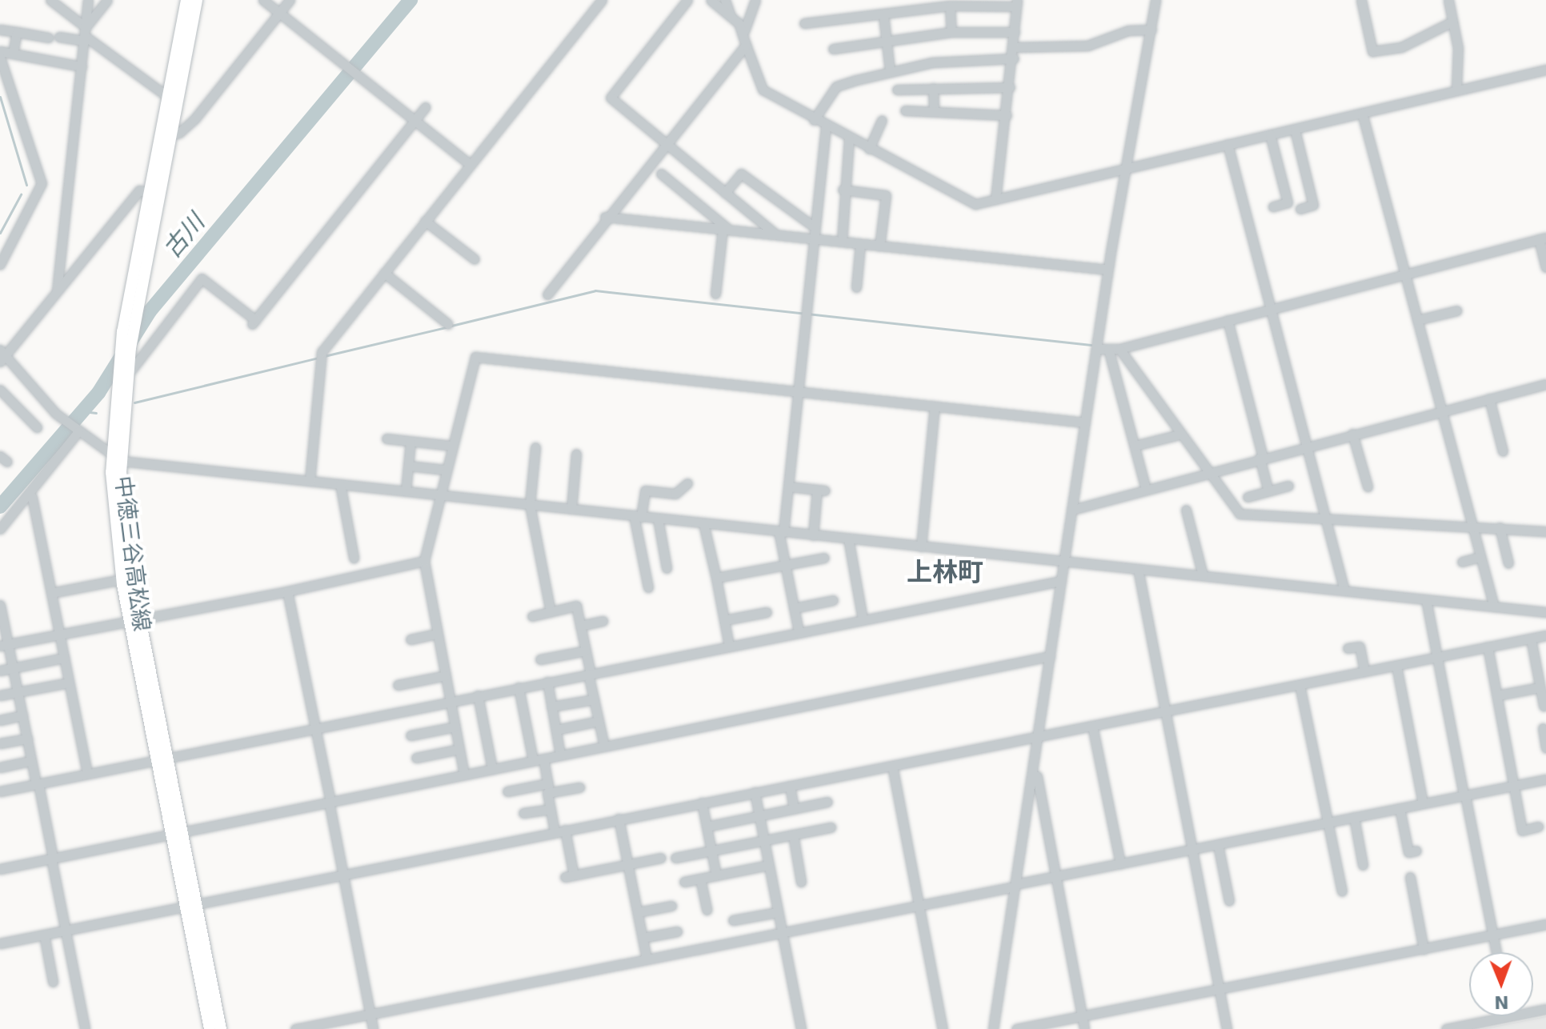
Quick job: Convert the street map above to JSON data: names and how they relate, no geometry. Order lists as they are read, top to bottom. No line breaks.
{"streets":{"main road":["中徳三谷高松線"]},"districts":["上林町"],"water":["古川"],"north":"bottom"}
